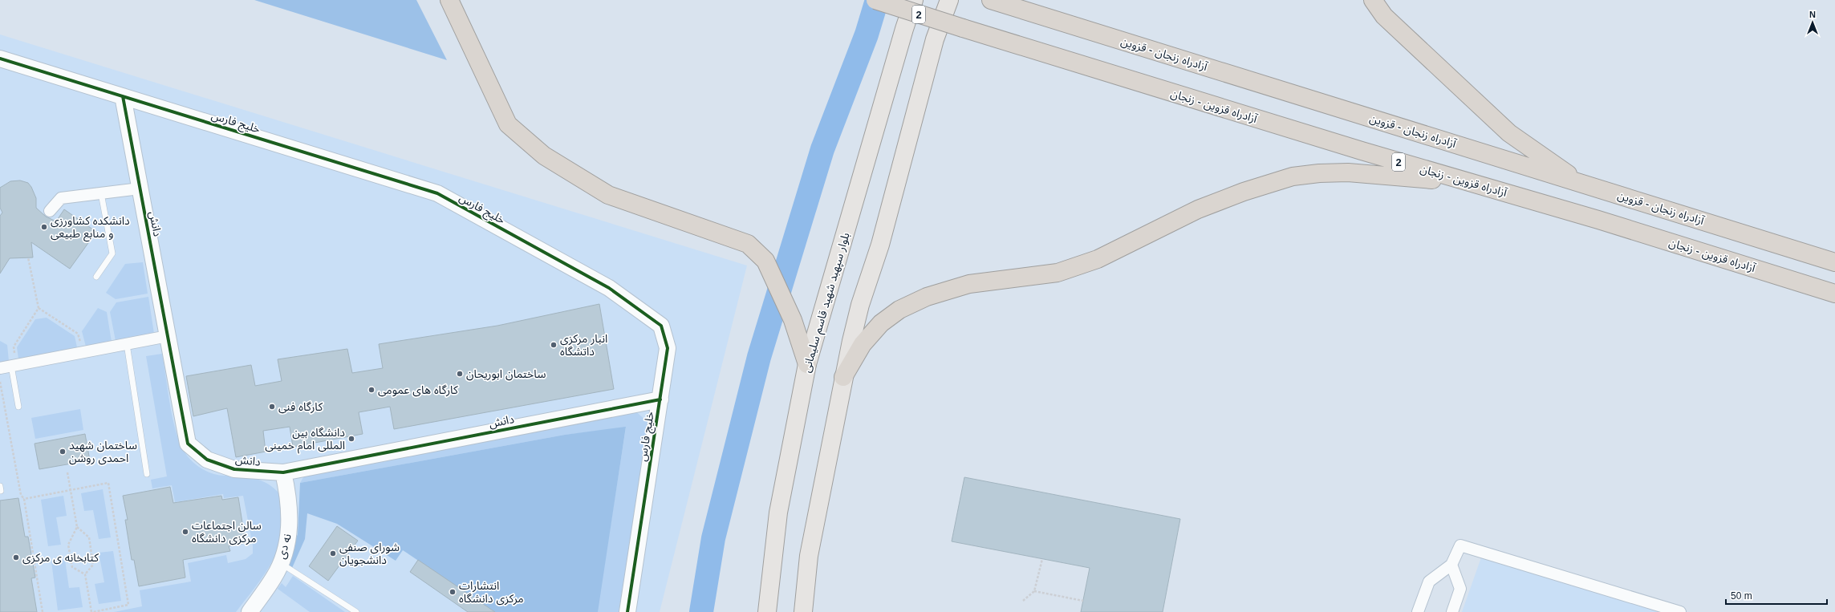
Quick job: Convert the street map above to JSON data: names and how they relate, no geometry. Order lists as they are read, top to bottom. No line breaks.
{"streets":{"highway":["2","آزادراه زنجان - قزوین","آزادراه قزوین - زنجان"],"main road":["بلوار سپهبد شهید قاسم سلیمانی"],"street":["خلیج فارس","دانش","نه دی"]},"crossings":[["خلیج فارس","دانش"],["دانش","نه دی"]],"places":["دانشکده کشاورزی و منابع طبیعی","انبار مرکزی داتشگاه","ساختمان ابوریحان","کارگاه های عمومی","کارگاه فنی","دانشگاه بین المللی امام خمینی","ساختمان شهید احمدی روشن","سالن اجتماعات مرکزی دانشگاه","شورای صنفی دانشجویان","کتابخانه ی مرکزی","انتشارات مرکزی دانشگاه"],"scale_bar":"50 m","north":"top"}
